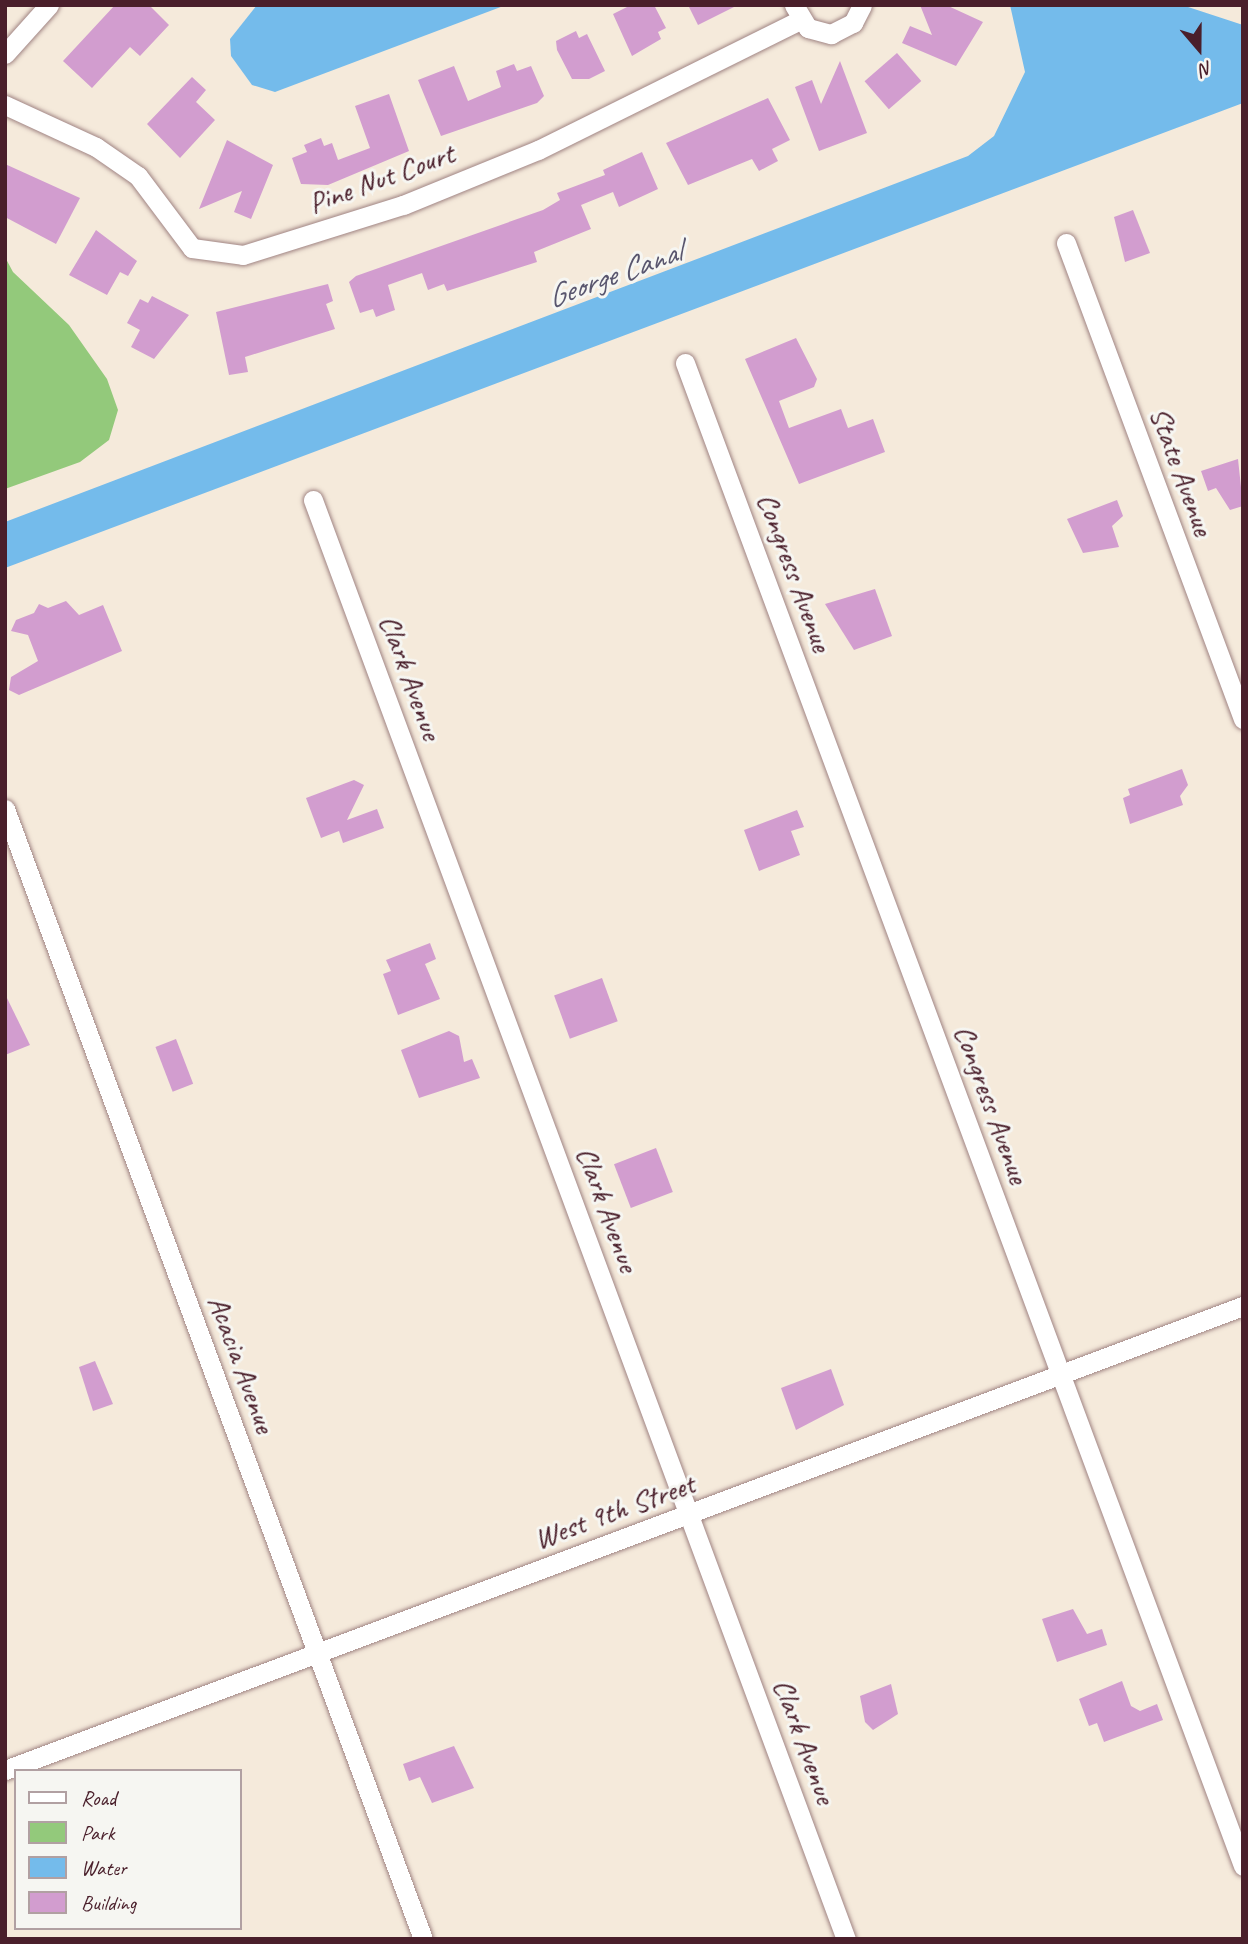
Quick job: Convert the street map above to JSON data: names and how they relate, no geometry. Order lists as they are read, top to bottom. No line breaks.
{"streets":{"street":["Pine Nut Court","State Avenue","Congress Avenue","Clark Avenue","Acacia Avenue","West 9th Street"]},"crossings":[["Congress Avenue","West 9th Street"],["Clark Avenue","West 9th Street"],["Acacia Avenue","West 9th Street"]],"water":["George Canal"],"legend":["Road","Park","Water","Building"],"north":"bottom"}
